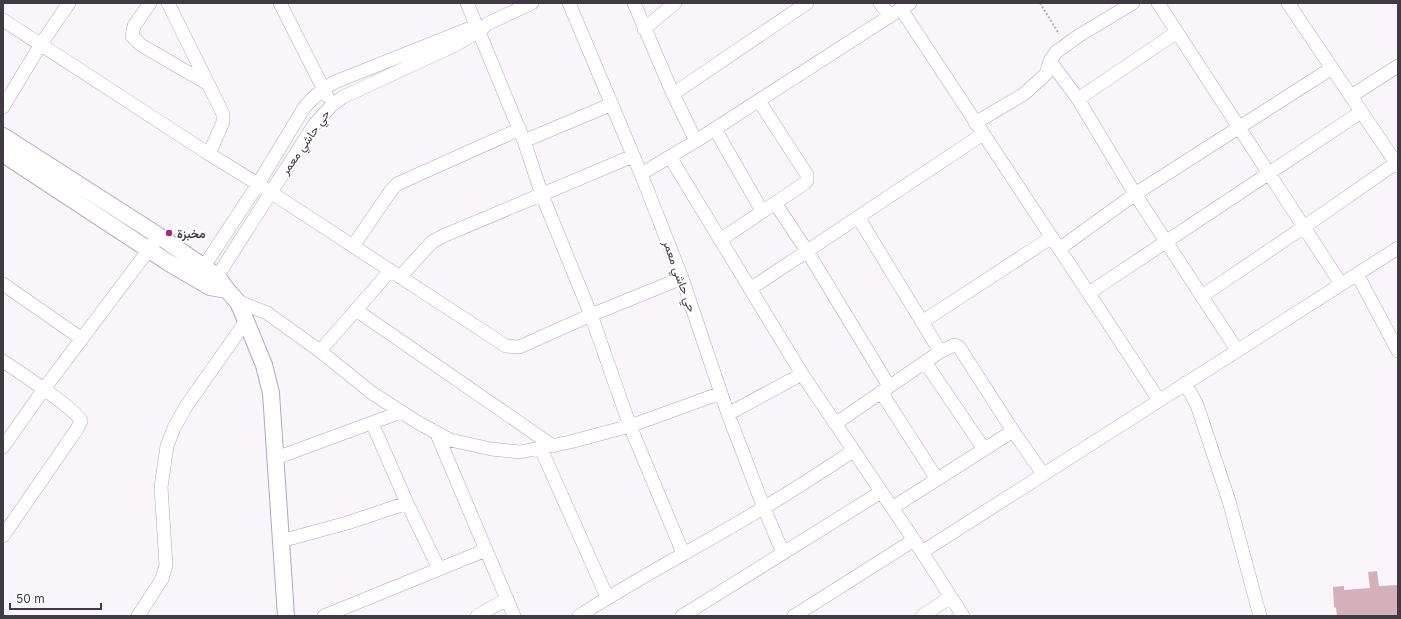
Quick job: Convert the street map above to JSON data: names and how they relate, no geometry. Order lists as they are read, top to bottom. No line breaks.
{"streets":{"street":["حي حاشي معمر"]},"places":["مخبزة"],"scale_bar":"50 m"}
